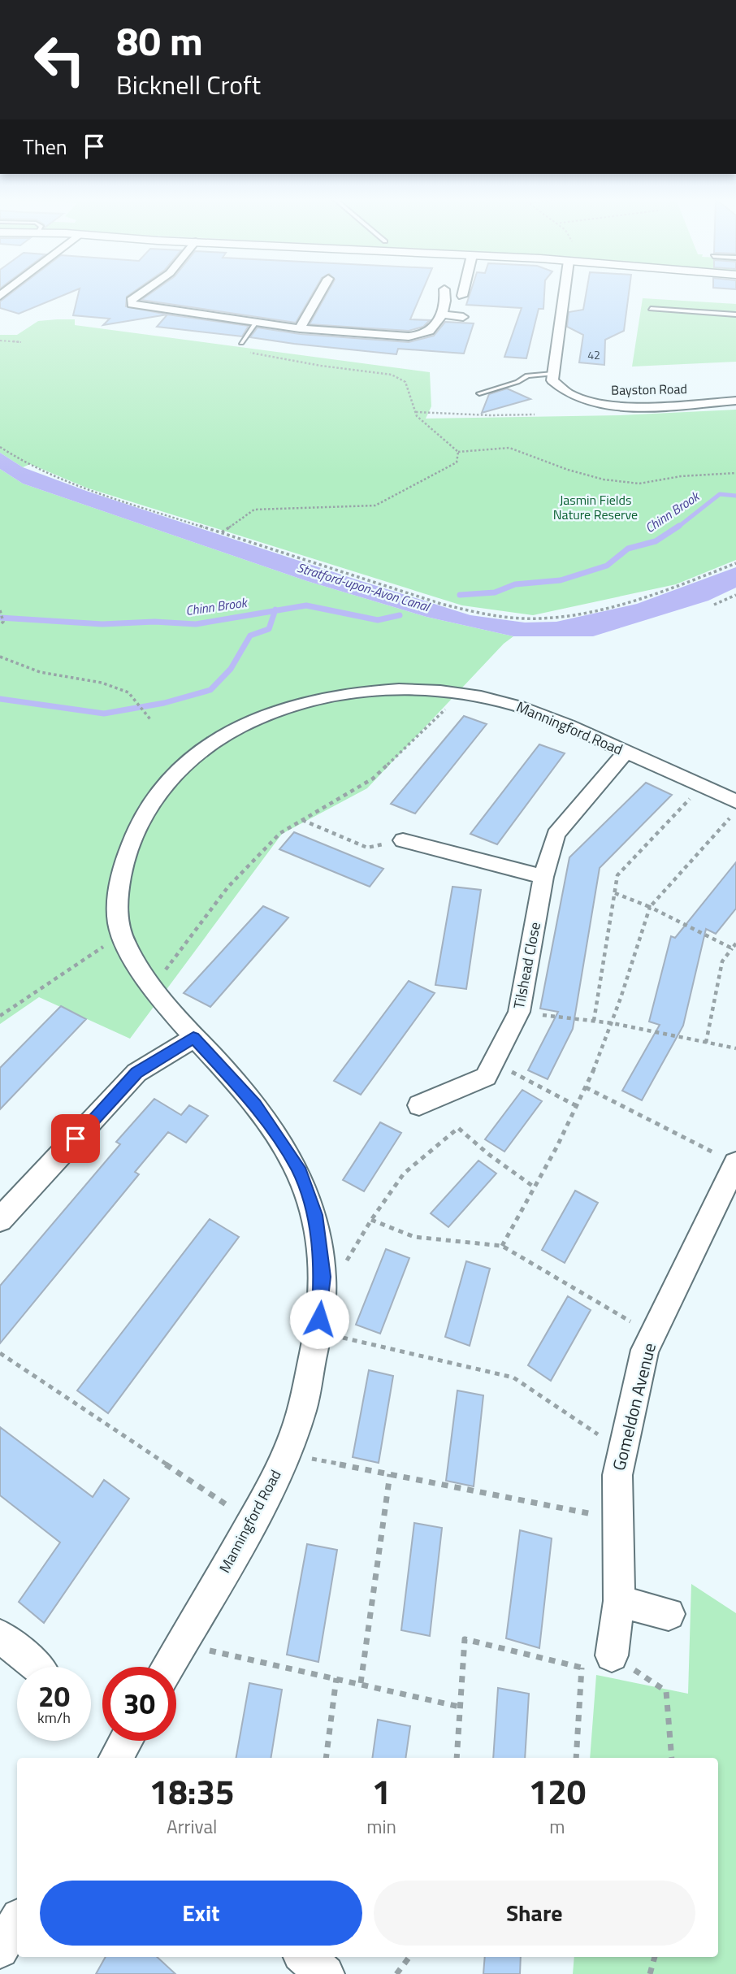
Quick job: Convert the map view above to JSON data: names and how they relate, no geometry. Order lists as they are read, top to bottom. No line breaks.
{"streets":{"street":["Bayston Road","Manningford Road","Tilshead Close","Gomeldon Avenue"]},"crossings":[["Manningford Road","Tilshead Close"]],"water":["Chinn Brook","Stratford-upon-Avon Canal"],"parks":["Jasmin Fields Nature Reserve"],"house_numbers":["42"],"page":{"turn":["80 m","Bicknell Croft"],"then":"Then","speed":"20 km/h","limit":"30","eta":["18:35","Arrival","1","min","120","m"],"buttons":["Exit","Share"]}}
